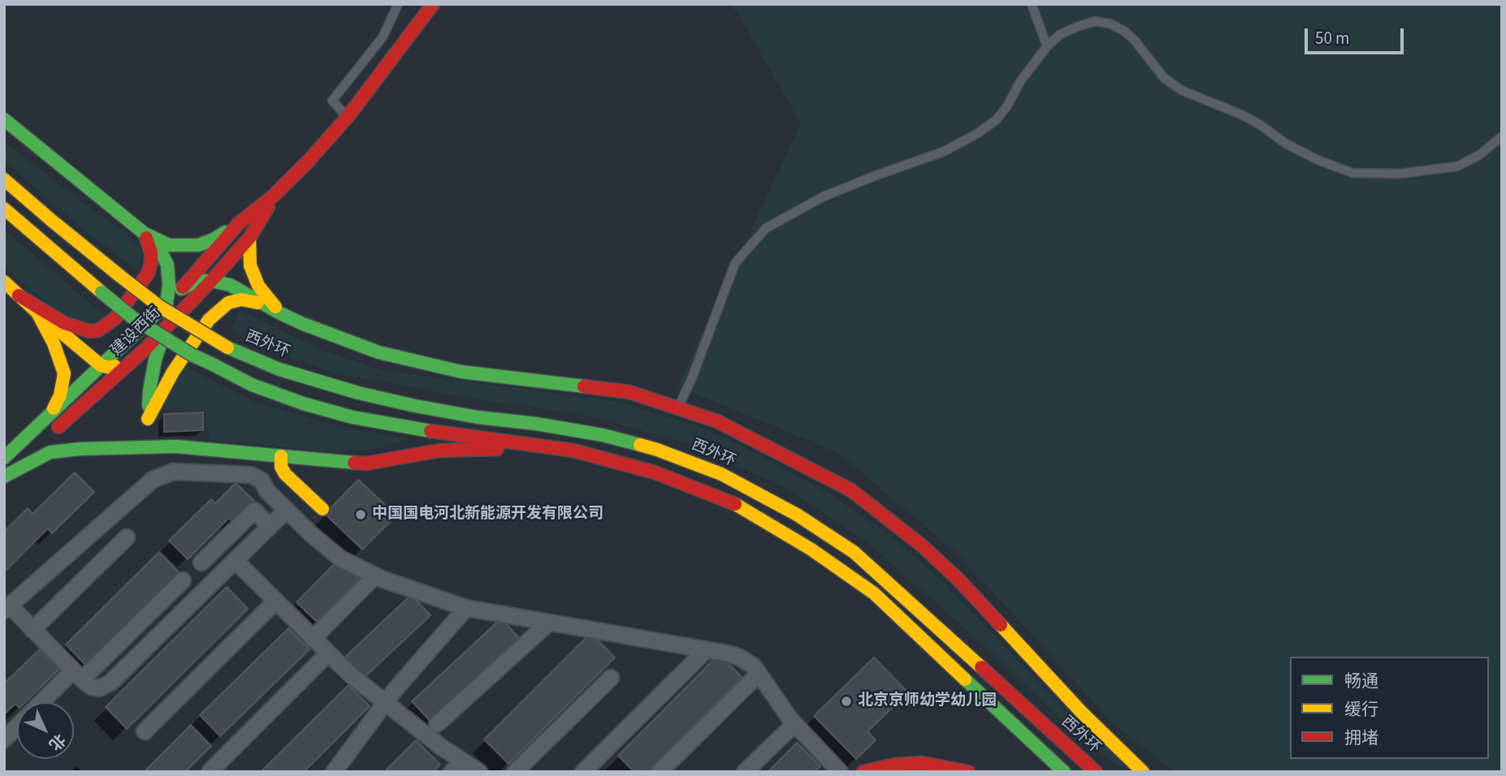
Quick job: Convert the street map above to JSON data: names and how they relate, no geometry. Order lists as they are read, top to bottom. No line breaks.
{"streets":{"main road":["建设西街","西外环"]},"places":["中国国电河北新能源开发有限公司","北京京师幼学幼儿园"],"legend":["畅通","缓行","拥堵"],"scale_bar":"50 m","north":"bottom right"}
